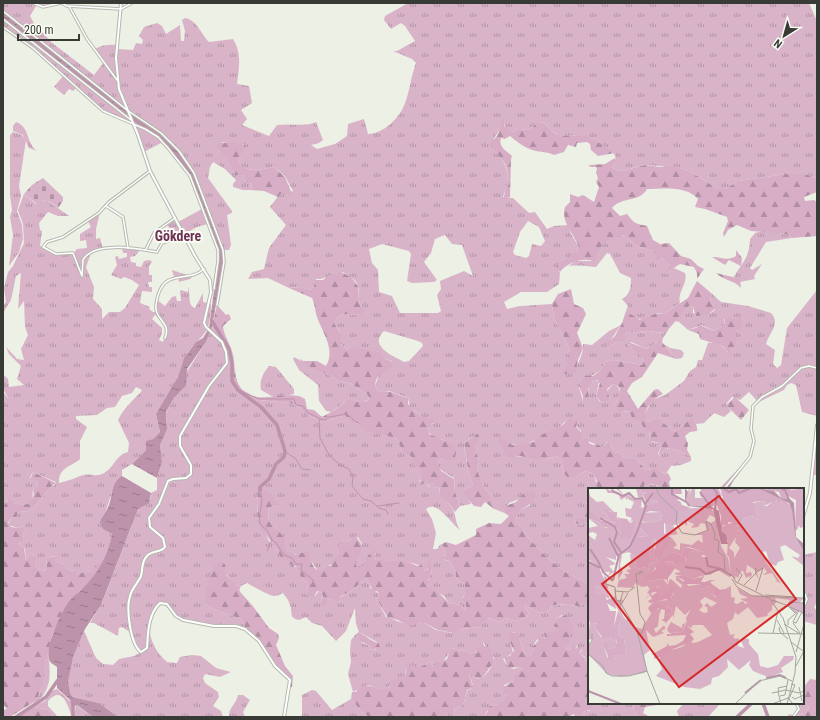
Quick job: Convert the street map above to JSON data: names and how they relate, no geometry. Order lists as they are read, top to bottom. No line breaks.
{"districts":["Gökdere"],"scale_bar":"200 m","north":"bottom left"}
